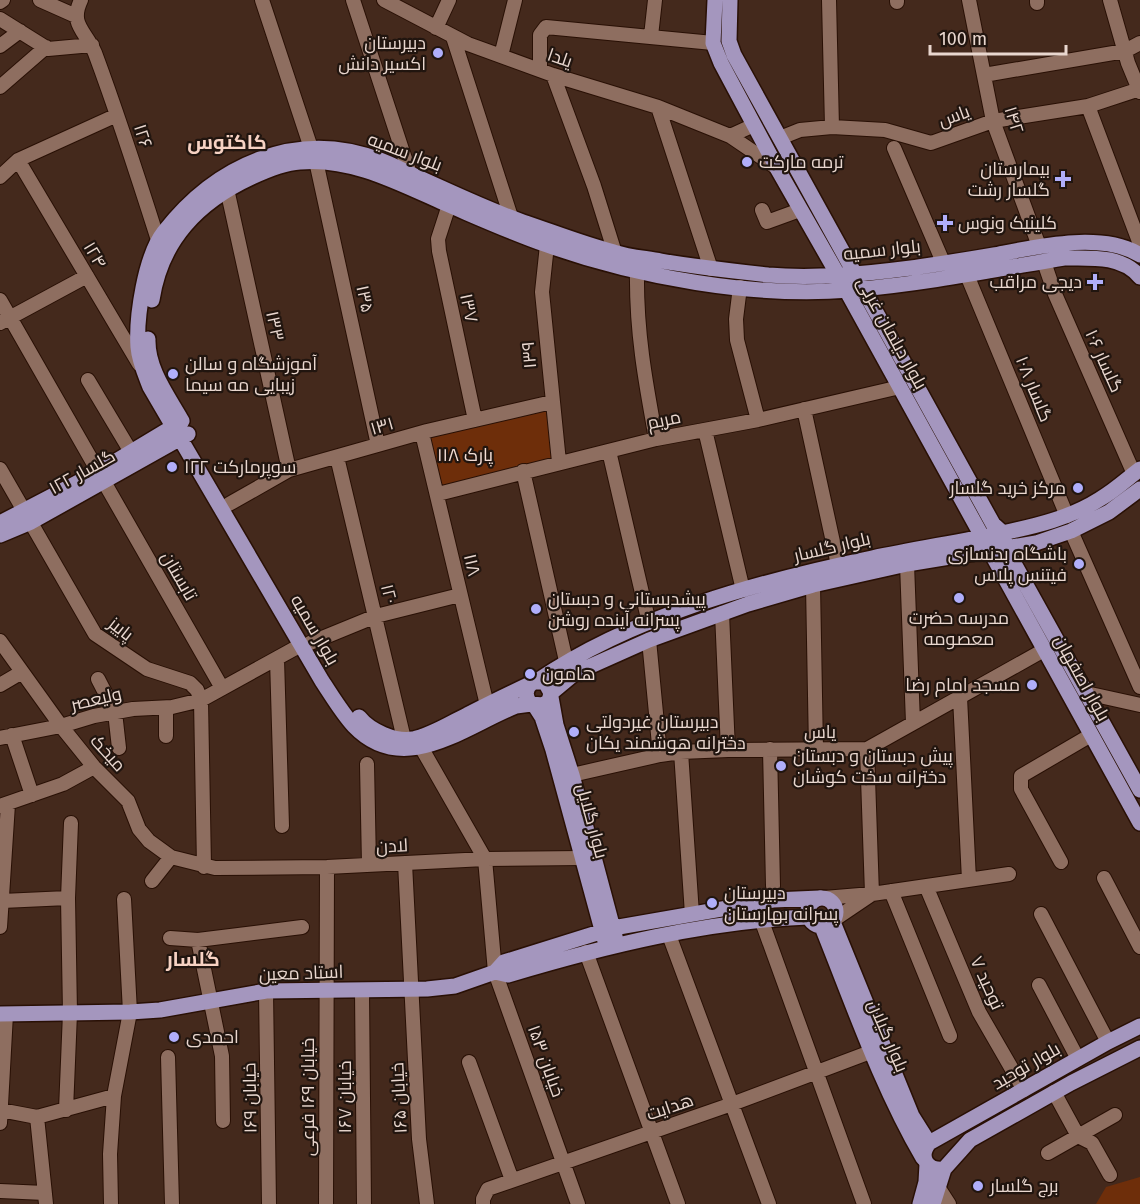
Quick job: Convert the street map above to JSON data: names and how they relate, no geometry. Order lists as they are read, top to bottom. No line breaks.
{"streets":{"main road":["بلوار سمیه","بلوار دیلمان غربی","گلسار ۱۲۲","بلوار گلسار","بلوار اصفهان","بلوار گلایل","استاد معین","بلوار گیلان","بلوار توحید"],"street":["یلدا","یاس","۱۴۲","۱۲۶","۱۲۴","۱۳۵","۱۳۷","۱۳۳","۱۳۹","گلسار ۱۰۶","گلسار ۱۰۸","مریم","۱۳۱","۱۱۸","تابستان","۱۲۰","پاییز","ولیعصر","میخک","لادن","توحید ۷","خیابان ۱۵۳","خیابان ۱۶۹ فرعی","خیابان ۱۶۷","خیابان ۱۶۹","خیابان ۱۶۵","هدایت"]},"crossings":[["یلدا","بلوار دیلمان غربی"],["یاس","۱۴۲"],["یاس","بلوار دیلمان غربی"],["یاس","بلوار اصفهان"],["یاس","بلوار گلایل"],["۱۴۲","بلوار سمیه"],["۱۲۶","بلوار سمیه"],["بلوار سمیه","۱۲۴"],["بلوار سمیه","۱۳۵"],["بلوار سمیه","۱۳۷"],["بلوار سمیه","۱۳۳"],["بلوار سمیه","بلوار دیلمان غربی"],["بلوار سمیه","۱۳۹"],["بلوار سمیه","گلسار ۱۰۶"],["بلوار سمیه","گلسار ۱۰۸"],["بلوار سمیه","۱۳۱"],["بلوار سمیه","گلسار ۱۲۲"],["بلوار سمیه","بلوار گلسار"],["بلوار سمیه","۱۲۰"],["بلوار سمیه","ولیعصر"],["بلوار سمیه","بلوار گلایل"],["۱۳۵","۱۳۱"],["۱۳۷","۱۳۱"],["۱۳۳","۱۳۱"],["بلوار دیلمان غربی","مریم"],["بلوار دیلمان غربی","بلوار گلسار"],["بلوار دیلمان غربی","بلوار اصفهان"],["۱۳۹","مریم"],["۱۳۹","۱۳۱"],["گلسار ۱۰۶","بلوار گلسار"],["گلسار ۱۰۸","بلوار گلسار"],["مریم","۱۱۸"],["۱۳۱","۱۱۸"],["۱۳۱","۱۲۰"],["گلسار ۱۲۲","تابستان"],["گلسار ۱۲۲","پاییز"],["بلوار گلسار","بلوار اصفهان"],["بلوار گلسار","بلوار گلایل"],["۱۱۸","ولیعصر"],["تابستان","ولیعصر"],["۱۲۰","ولیعصر"],["پاییز","ولیعصر"],["ولیعصر","میخک"],["میخک","لادن"],["بلوار گلایل","لادن"],["بلوار گلایل","استاد معین"],["لادن","خیابان ۱۵۳"],["لادن","خیابان ۱۶۹ فرعی"],["لادن","خیابان ۱۶۵"],["استاد معین","خیابان ۱۵۳"],["استاد معین","خیابان ۱۶۹ فرعی"],["استاد معین","خیابان ۱۶۷"],["استاد معین","خیابان ۱۶۹"],["استاد معین","خیابان ۱۶۵"],["توحید ۷","بلوار توحید"],["بلوار گیلان","بلوار توحید"],["بلوار گیلان","هدایت"],["خیابان ۱۵۳","هدایت"]],"districts":["کاکتوس","گلسار"],"parks":["پارک ۱۱۸"],"places":{"other":["دبیرستان اکسیر دانش","ترمه مارکت","آموزشگاه و سالن زیبایی مه سیما","سوپرمارکت ۱۲۲","مرکز خرید گلسار","باشگاه بدنسازی فیتنس پلاس","مدرسه حضرت معصومه","پیشدبستانی و دبستان پسرانه آینده روشن","هامون","مسجد امام رضا","دبیرستان غیردولتی دخترانه هوشمند یکان","پیش دبستان و دبستان دخترانه سخت کوشان","دبیرستان پسرانه بهارستان","احمدی","برج گلسار"],"health":["بیمارستان گلسار رشت","کلینیک ونوس","دیجی مراقب"]},"scale_bar":"100 m"}
